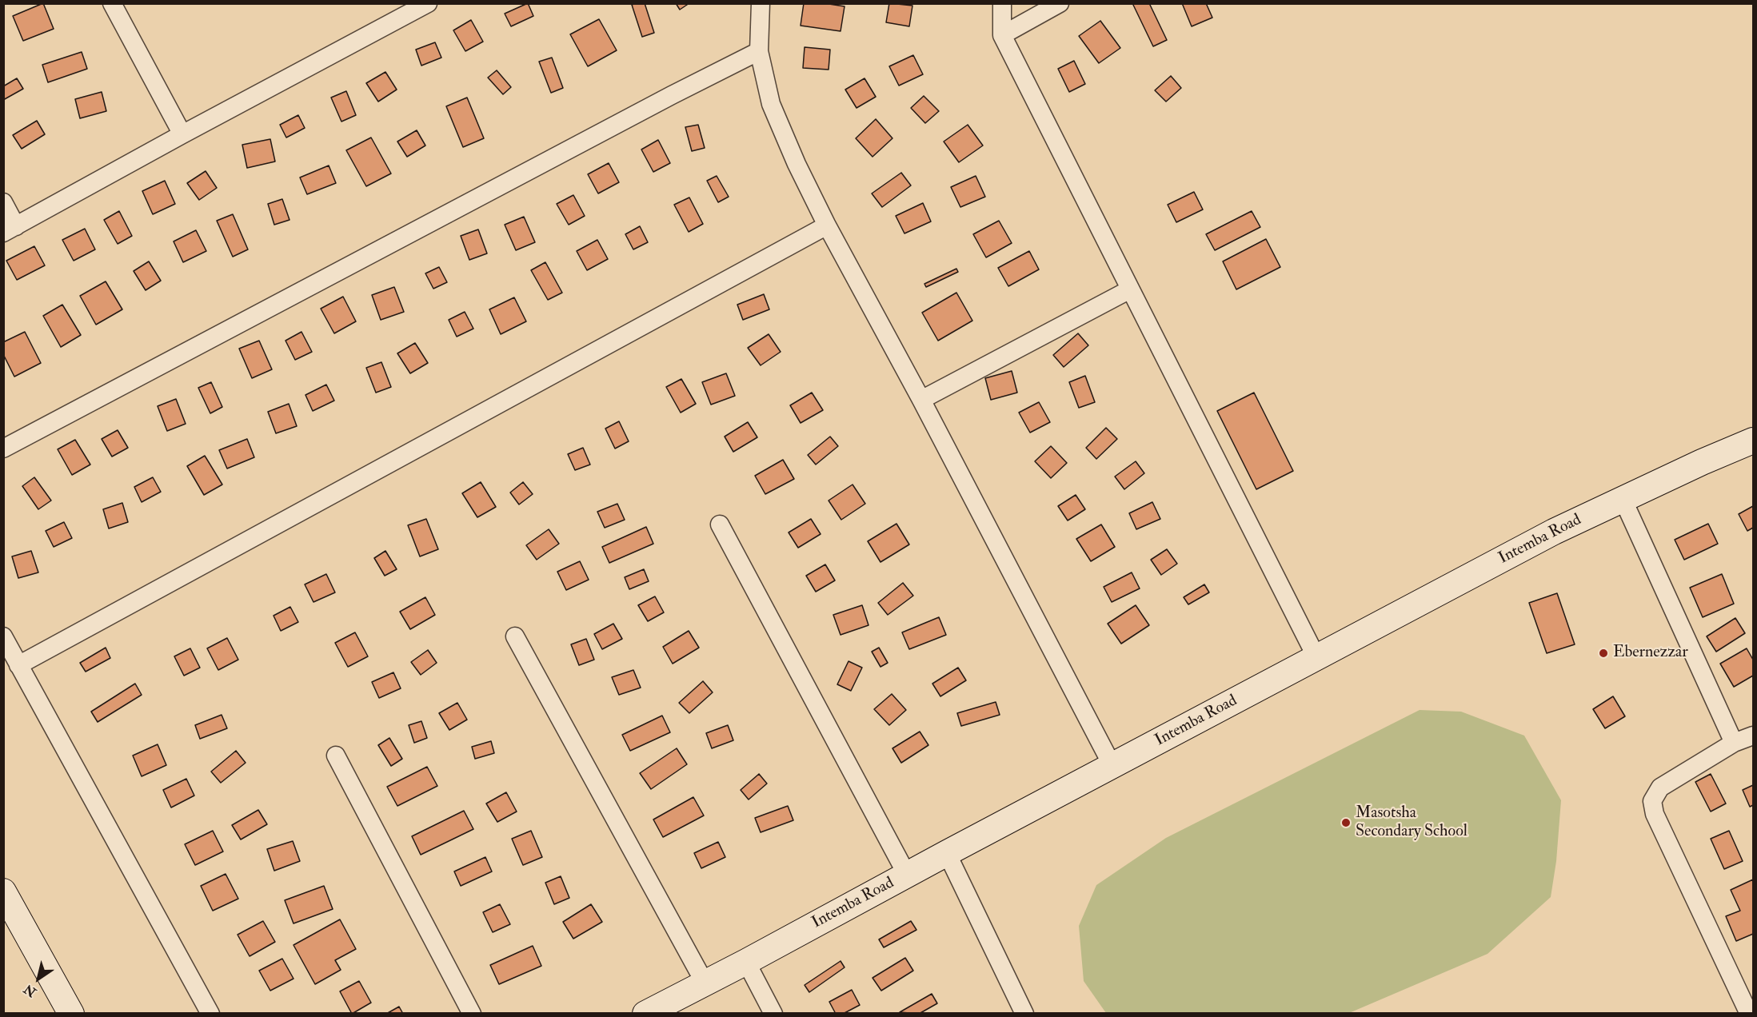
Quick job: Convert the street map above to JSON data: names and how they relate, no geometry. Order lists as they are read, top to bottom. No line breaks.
{"streets":{"street":["Intemba Road"]},"places":["Ebernezzar","Masotsha Secondary School"],"north":"bottom left"}
